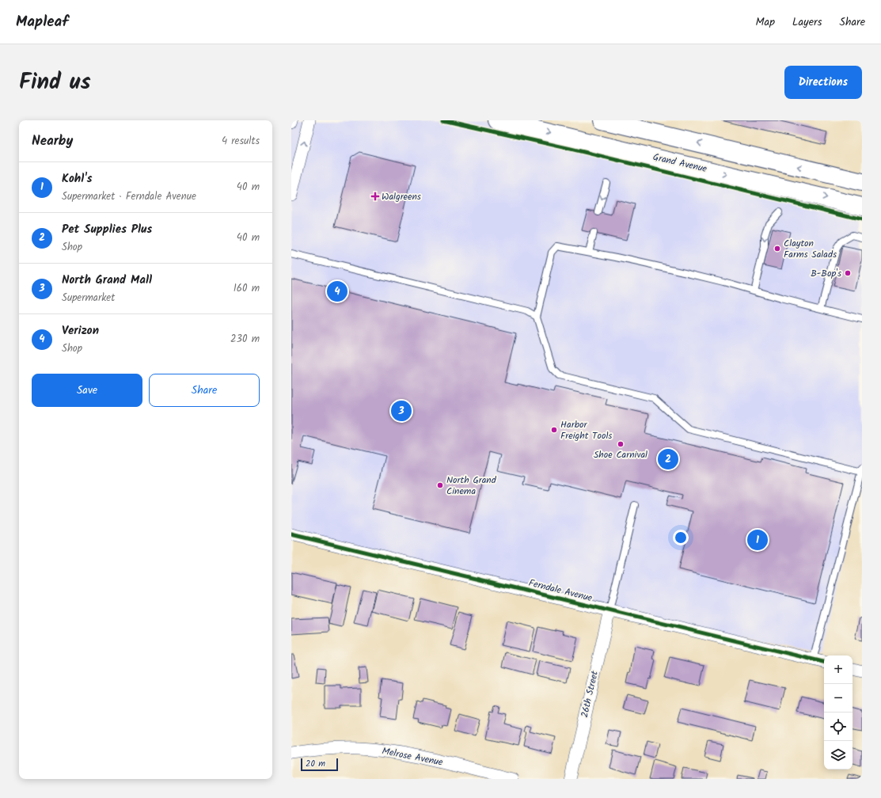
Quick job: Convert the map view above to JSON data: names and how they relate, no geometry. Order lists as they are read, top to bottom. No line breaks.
{"streets":{"main road":["Grand Avenue"],"street":["Ferndale Avenue","26th Street","Melrose Avenue"]},"crossings":[["Ferndale Avenue","26th Street"]],"places":{"health":["Walgreens"],"other":["Clayton Farms Salads","B-Bop's","Harbor Freight Tools","Shoe Carnival","North Grand Cinema"]},"scale_bar":"20 m","page":{"header":"Mapleaf","nav":["Map","Layers","Share"],"title":"Find us","buttons":["Directions",["Save","Share"]],"heading":["Nearby","4 results"],"list":[{"mark":"1","name":"Kohl's","note":"Supermarket · Ferndale Avenue","value":"40 m"},{"mark":"2","name":"Pet Supplies Plus","note":"Shop","value":"40 m"},{"mark":"3","name":"North Grand Mall","note":"Supermarket","value":"160 m"},{"mark":"4","name":"Verizon","note":"Shop","value":"230 m"}],"pins":["4","3","2","1"],"map_buttons":["+","−"],"scale":"20 m"}}
